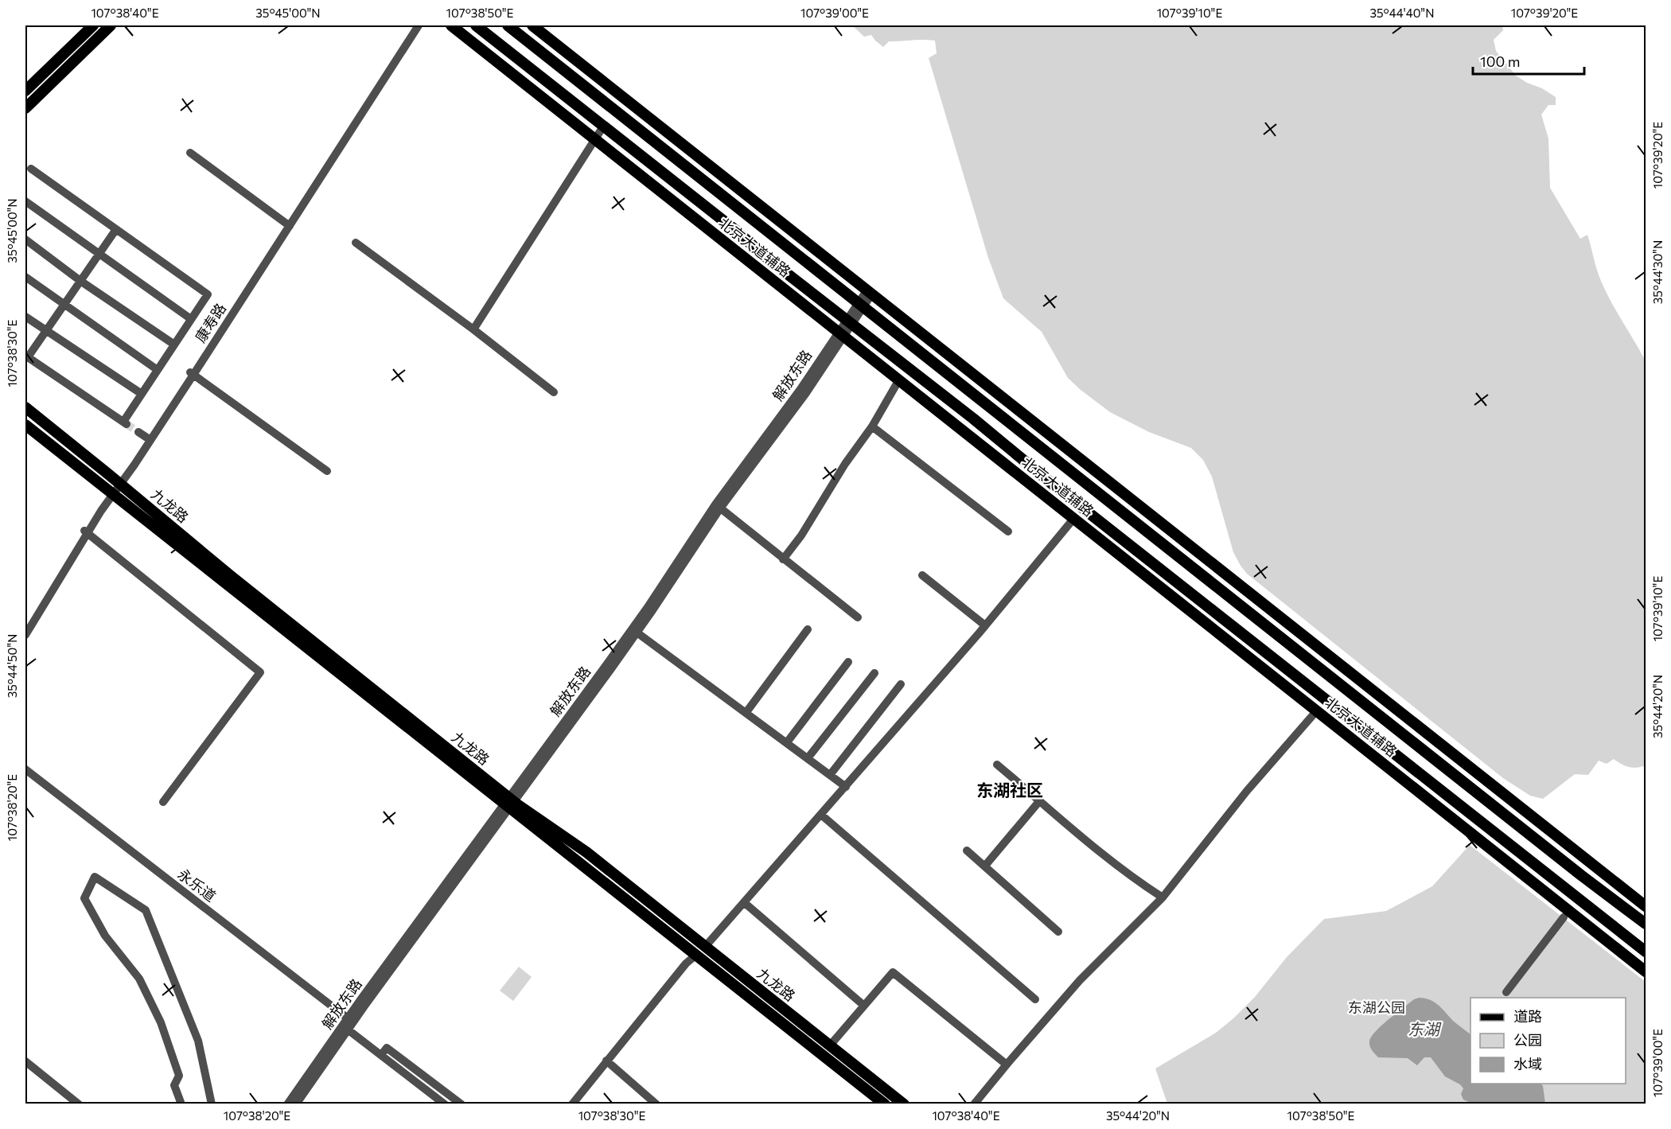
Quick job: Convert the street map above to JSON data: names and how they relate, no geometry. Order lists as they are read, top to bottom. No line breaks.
{"streets":{"main road":["北京大道辅路","九龙路"],"street":["康寿路","解放东路","永乐道"]},"crossings":[["北京大道辅路","解放东路"],["康寿路","九龙路"],["解放东路","九龙路"],["解放东路","永乐道"]],"districts":["东湖社区"],"water":["东湖"],"parks":["东湖公园"],"legend":["道路","公园","水域"],"scale_bar":"100 m","coordinates":["107°38'40\"E","35°45'00\"N","107°38'50\"E","107°39'00\"E","107°39'10\"E","35°44'40\"N","107°39'20\"E","35°44'30\"N","107°38'30\"E","35°44'50\"N","35°44'20\"N","107°38'20\"E"]}
